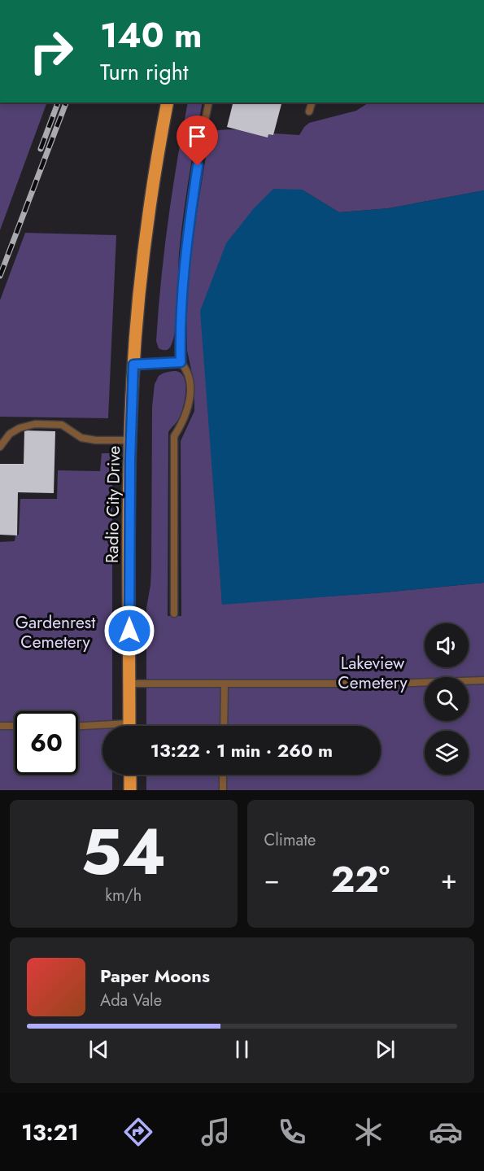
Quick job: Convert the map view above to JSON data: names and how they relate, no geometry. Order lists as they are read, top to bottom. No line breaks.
{"streets":{"main road":["Radio City Drive"]},"parks":["Gardenrest Cemetery","Lakeview Cemetery"],"page":{"turn":["140 m","Turn right"],"limit":"60","trip":"13:22 · 1 min · 260 m","tile":[["54","km/h"],"Climate"],"heat":["−","22°","+"],"song":["Paper Moons","Ada Vale"],"tabs":"13:21"}}
